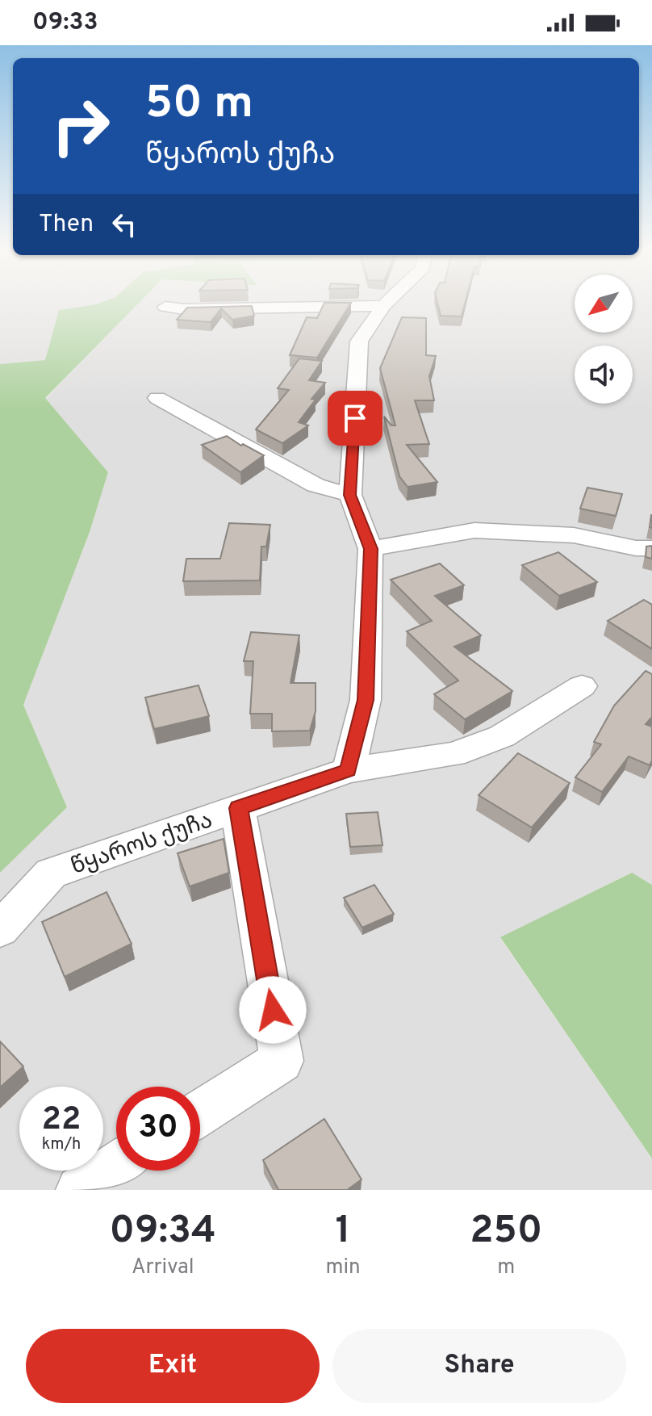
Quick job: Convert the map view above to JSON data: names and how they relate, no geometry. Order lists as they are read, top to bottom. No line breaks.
{"streets":{"street":["წყაროს ქუჩა"]},"north":"bottom left","page":{"status":"09:33","turn":["50 m","წყაროს ქუჩა"],"then":"Then","speed":"22 km/h","limit":"30","eta":["09:34","Arrival","1","min","250","m"],"buttons":["Exit","Share"]}}
